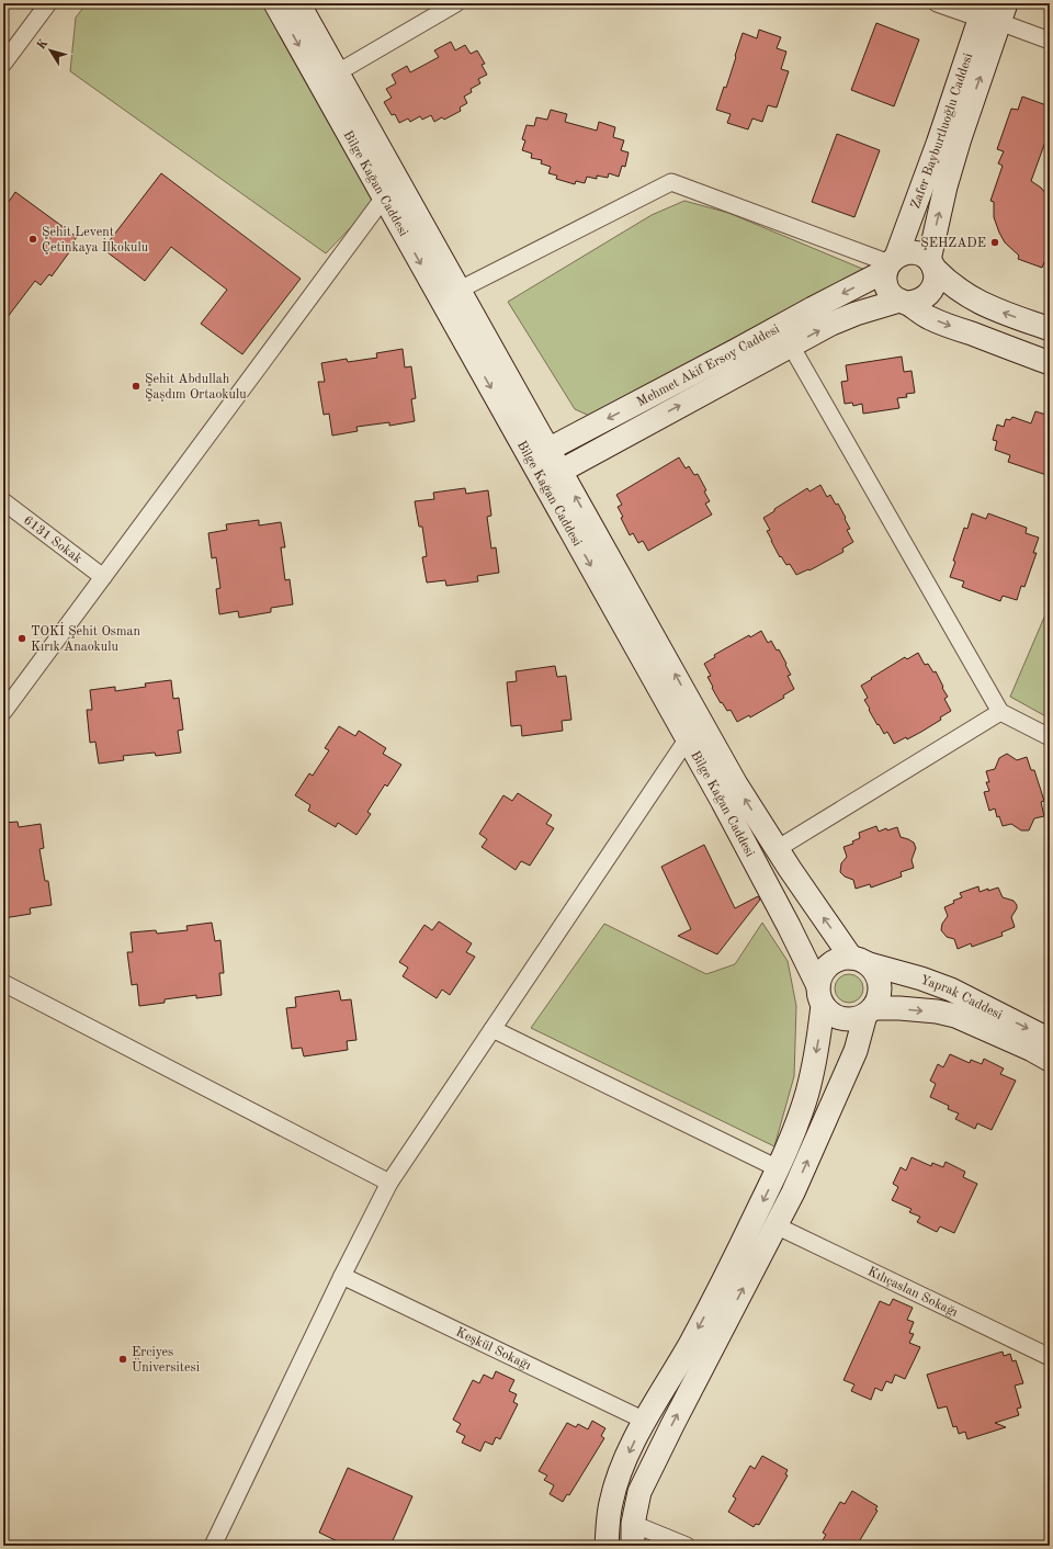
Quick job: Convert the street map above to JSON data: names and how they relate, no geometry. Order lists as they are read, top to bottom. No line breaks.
{"streets":{"street":["Zafer Bayburtluoğlu Caddesi","Bilge Kağan Caddesi","Mehmet Akif Ersoy Caddesi","6131 Sokak","Yaprak Caddesi","Kılıçaslan Sokağı","Keşkül Sokağı"]},"crossings":[["Zafer Bayburtluoğlu Caddesi","Mehmet Akif Ersoy Caddesi"],["Bilge Kağan Caddesi","Mehmet Akif Ersoy Caddesi"],["Bilge Kağan Caddesi","Yaprak Caddesi"]],"one_way":["Yaprak Caddesi"],"places":["Şehit Levent Çetinkaya İlkokulu","ŞEHZADE","Şehit Abdullah Şaşdım Ortaokulu","TOKİ Şehit Osman Kırık Anaokulu","Erciyes Üniversitesi"],"north":"top left"}
